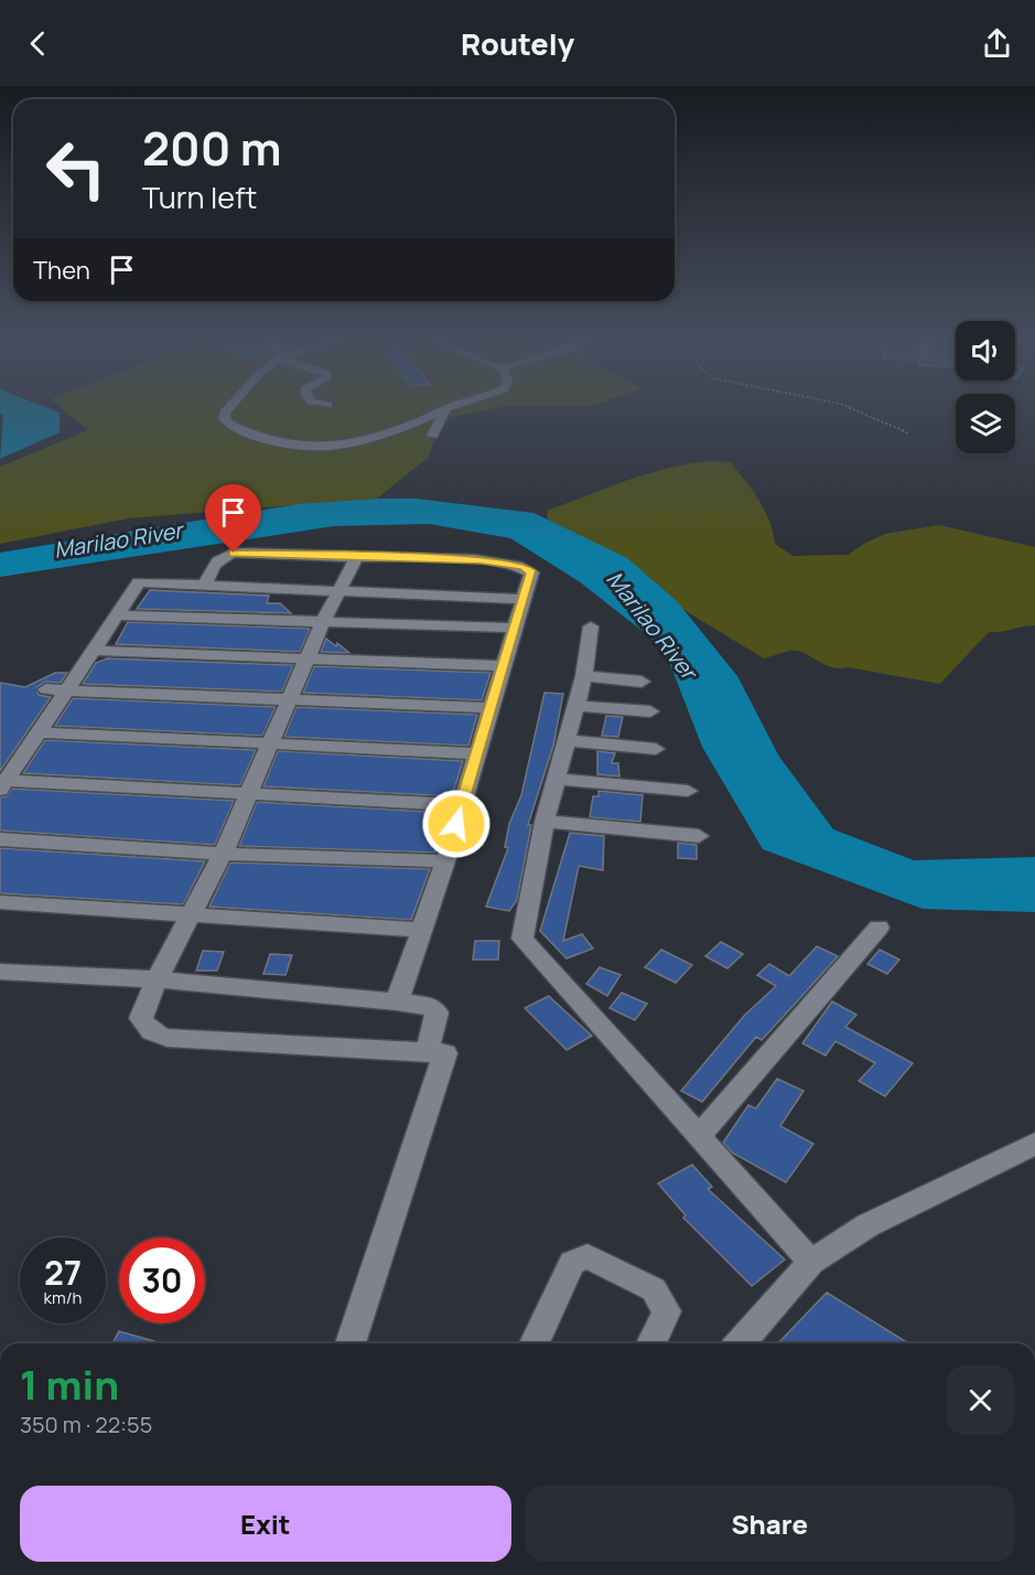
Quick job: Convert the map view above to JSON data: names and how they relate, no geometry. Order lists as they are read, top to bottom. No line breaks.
{"water":["Marilao River"],"page":{"header":"Routely","turn":["200 m","Turn left"],"then":"Then","speed":"27 km/h","limit":"30","heading":["1 min","350 m · 22:55"],"buttons":["Exit","Share"]}}
